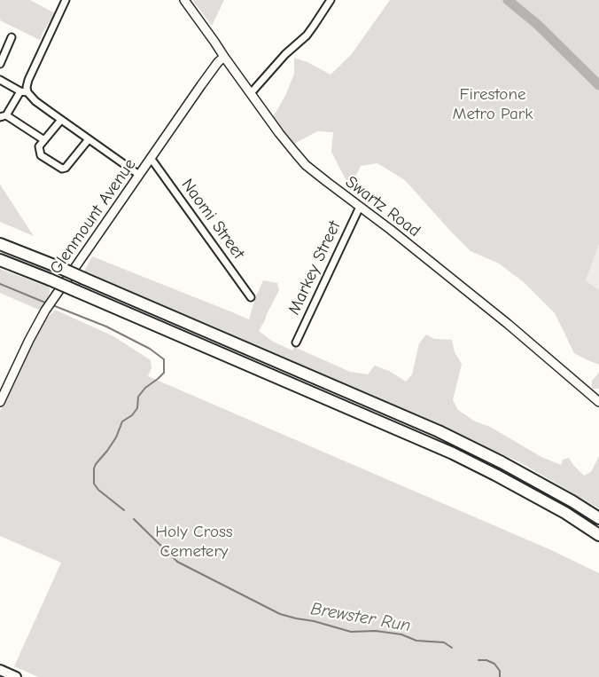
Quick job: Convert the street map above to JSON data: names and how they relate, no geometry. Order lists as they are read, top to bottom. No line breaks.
{"streets":{"street":["Swartz Road","Glenmount Avenue","Naomi Street","Markey Street"]},"crossings":[["Swartz Road","Glenmount Avenue"],["Swartz Road","Markey Street"],["Glenmount Avenue","Naomi Street"]],"water":["Brewster Run"],"parks":["Firestone Metro Park","Holy Cross Cemetery"]}
